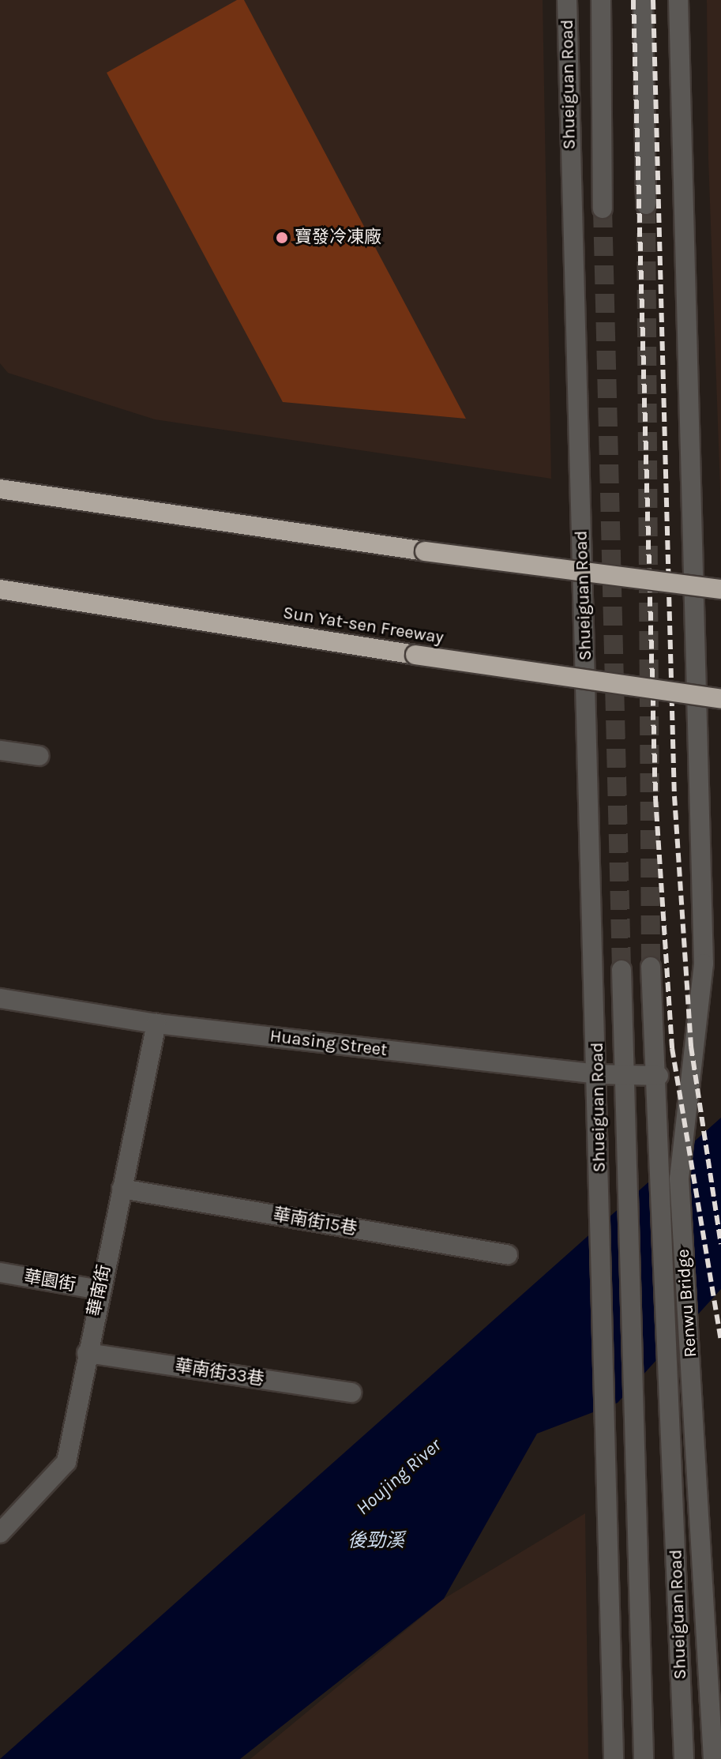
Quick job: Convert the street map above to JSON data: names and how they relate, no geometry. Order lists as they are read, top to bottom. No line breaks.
{"streets":{"highway":["Sun Yat-sen Freeway"],"street":["Shueiguan Road","Huasing Street","華南街15巷","華園街","華南街","Renwu Bridge","華南街33巷"]},"crossings":[["Shueiguan Road","Huasing Street"],["Shueiguan Road","Renwu Bridge"],["Huasing Street","華南街"],["華南街15巷","華南街"],["華園街","華南街"],["華南街","華南街33巷"]],"water":["Houjing River","後勁溪"],"places":["寶發冷凍廠"]}
